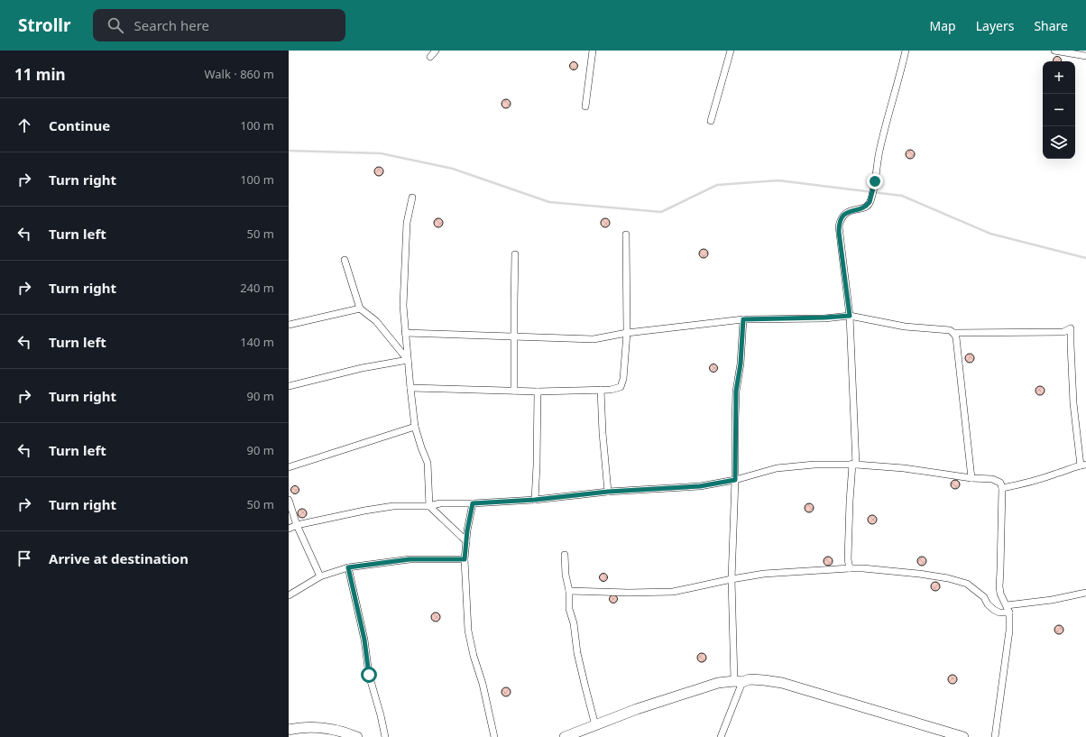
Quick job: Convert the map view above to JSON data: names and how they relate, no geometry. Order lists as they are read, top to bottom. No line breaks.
{"page":{"header":"Strollr","search":"Search here","nav":["Map","Layers","Share"],"heading":["11 min","Walk · 860 m"],"map_buttons":["+","−"],"list":[["Continue","100 m"],["Turn right","100 m"],["Turn left","50 m"],["Turn right","240 m"],["Turn left","140 m"],["Turn right","90 m"],["Turn left","90 m"],["Turn right","50 m"],"Arrive at destination"]}}
